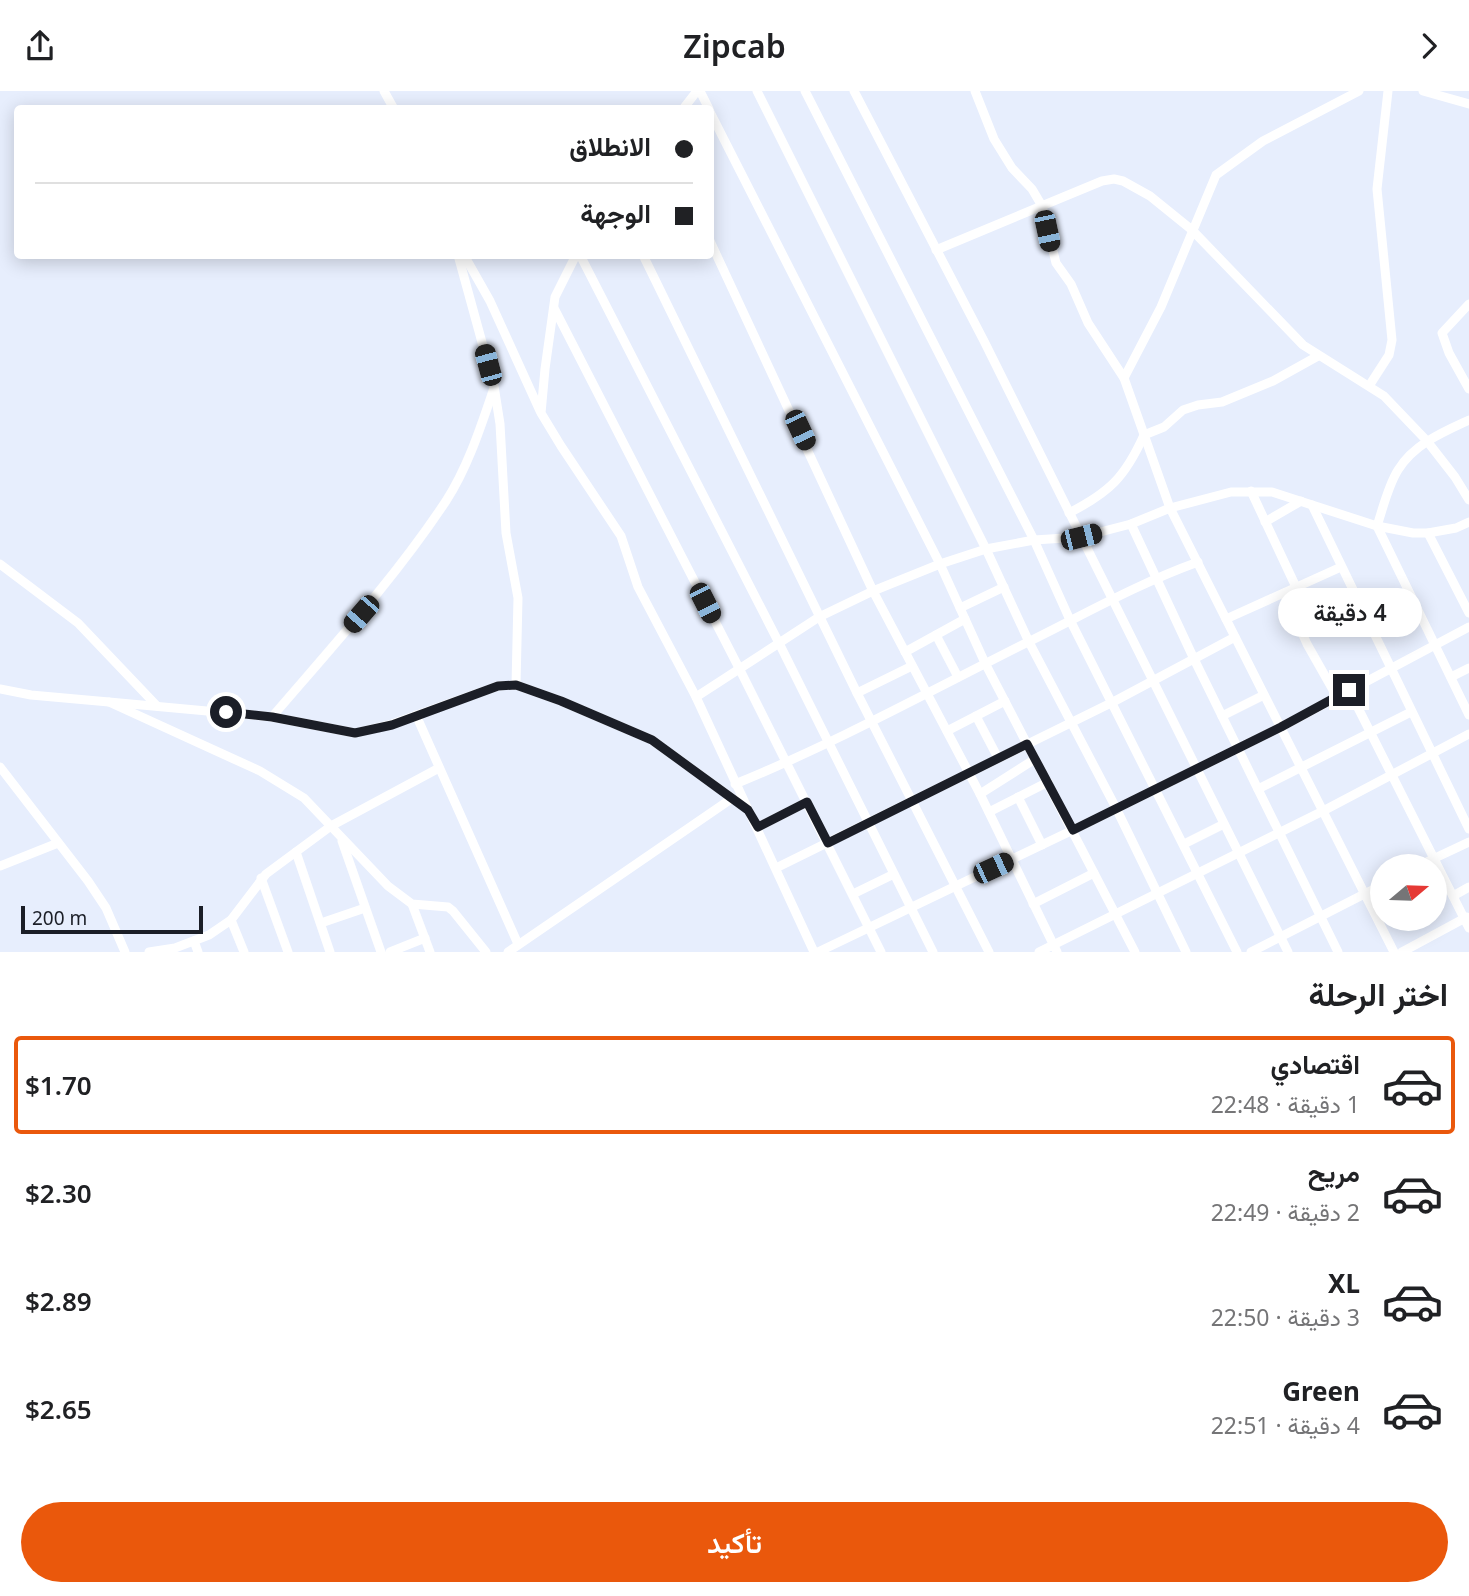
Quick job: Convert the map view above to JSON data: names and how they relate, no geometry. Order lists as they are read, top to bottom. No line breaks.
{"scale_bar":"200 m","north":"right","page":{"header":"Zipcab","banner":["الانطلاق","الوجهة"],"bubble":"4 دقيقة","scale":"200 m","heading":"اختر الرحلة","list":[{"name":"اقتصادي","note":"1 دقيقة · 22:48","value":"$1.70"},{"name":"مريح","note":"2 دقيقة · 22:49","value":"$2.30"},{"name":"XL","note":"3 دقيقة · 22:50","value":"$2.89"},{"name":"Green","note":"4 دقيقة · 22:51","value":"$2.65"}],"buttons":"تأكيد"}}
